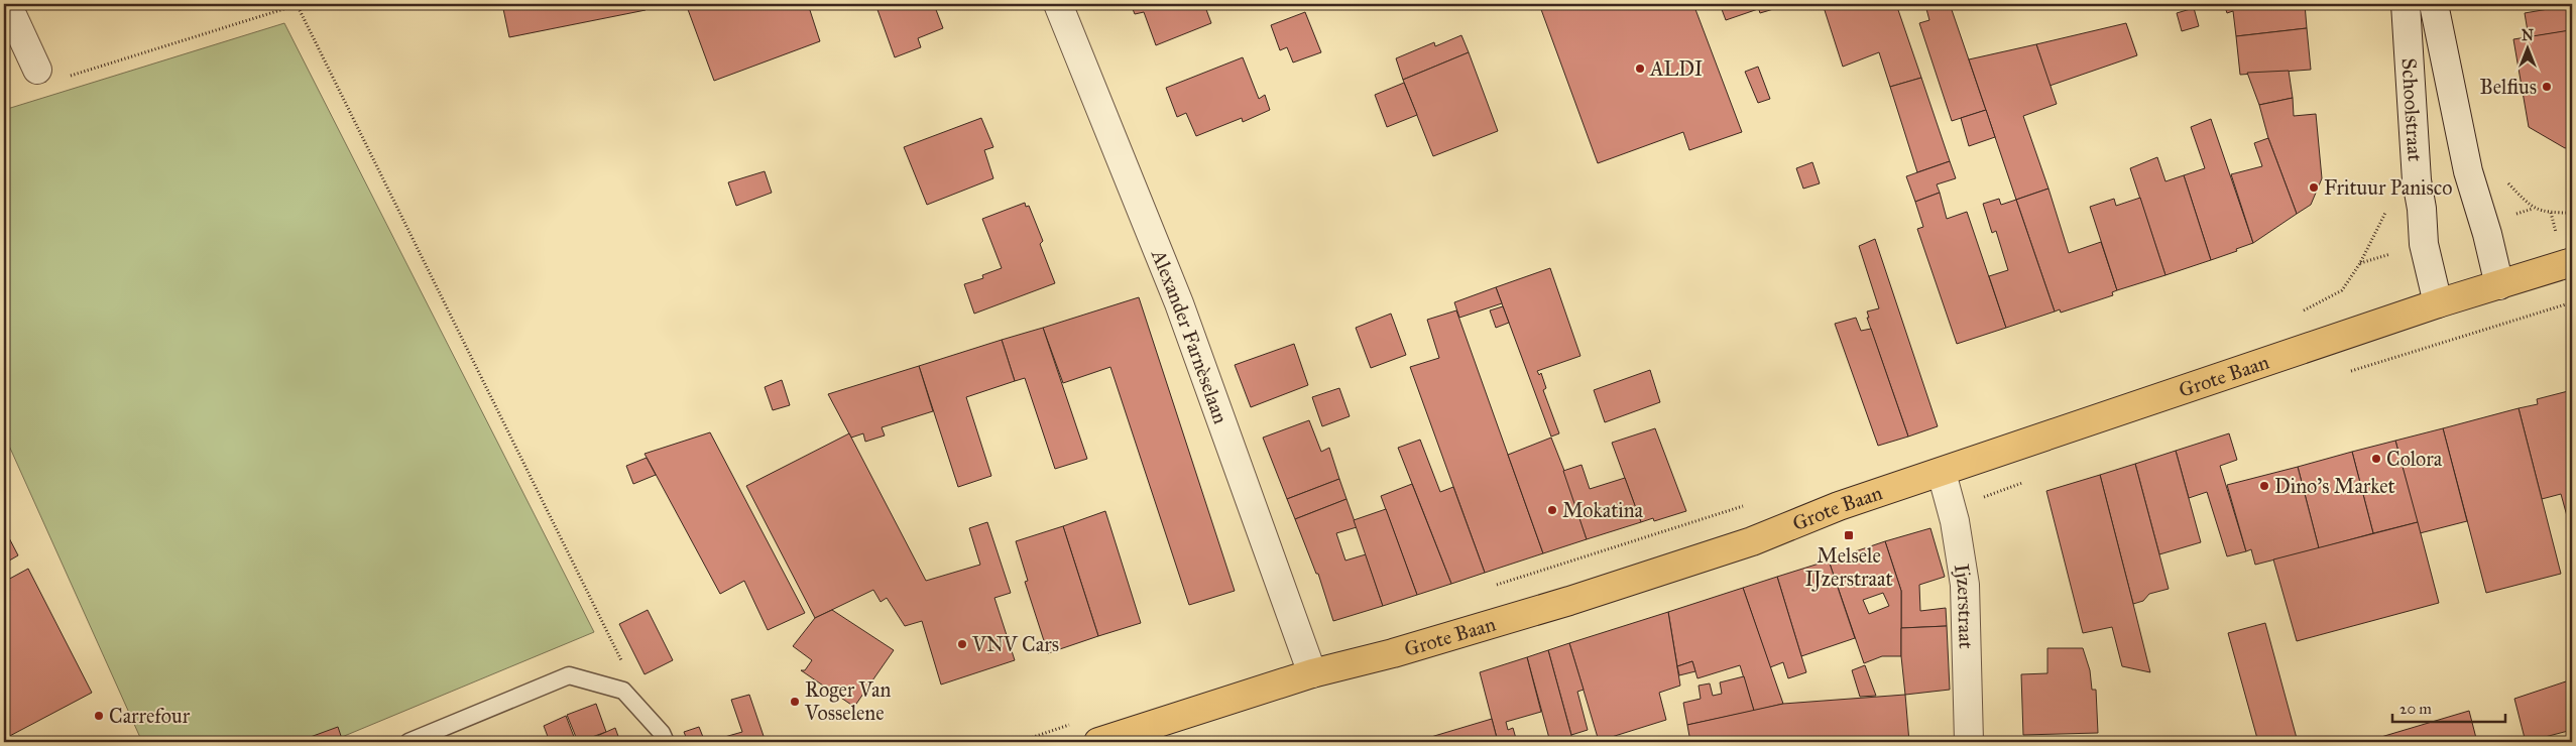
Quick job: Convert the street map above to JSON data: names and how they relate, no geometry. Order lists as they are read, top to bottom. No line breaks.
{"streets":{"main road":["Grote Baan"],"street":["Schoolstraat","Alexander Farnèselaan","Ijzerstraat"]},"crossings":[["Schoolstraat","Grote Baan"],["Alexander Farnèselaan","Grote Baan"],["Grote Baan","Ijzerstraat"]],"places":{"other":["ALDI","Belfius","Frituur Panisco","Colora","Dino's Market","Mokatina","VNV Cars","Roger Van Vosselene","Carrefour"],"transit":["Melsele IJzerstraat"]},"scale_bar":"20 m","north":"top"}
